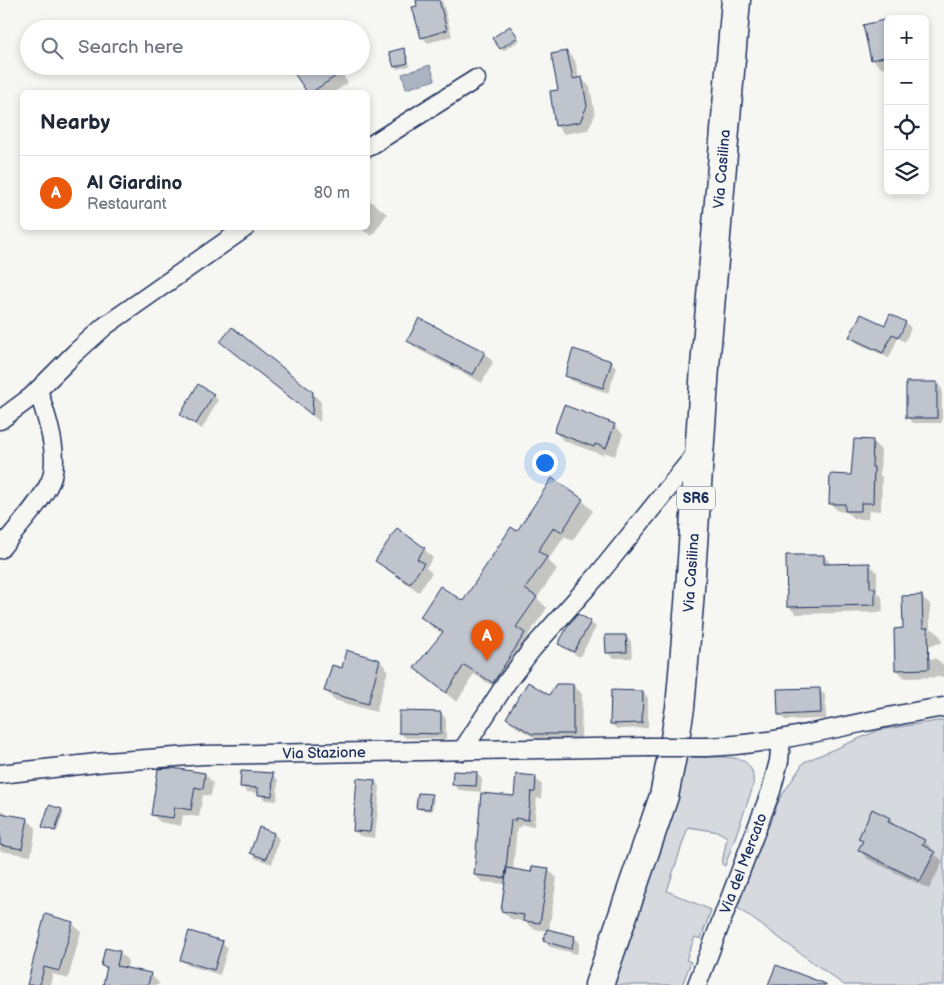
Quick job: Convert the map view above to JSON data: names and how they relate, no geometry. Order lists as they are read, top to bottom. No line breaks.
{"streets":{"main road":["Via Casilina","SR6"],"street":["Via Stazione","Via del Mercato"]},"crossings":[["Via Stazione","Via del Mercato"]],"page":{"map_buttons":["+","−"],"search":"Search here","heading":"Nearby","list":[{"mark":"A","name":"Al Giardino","note":"Restaurant","value":"80 m"}],"pins":"A"}}
